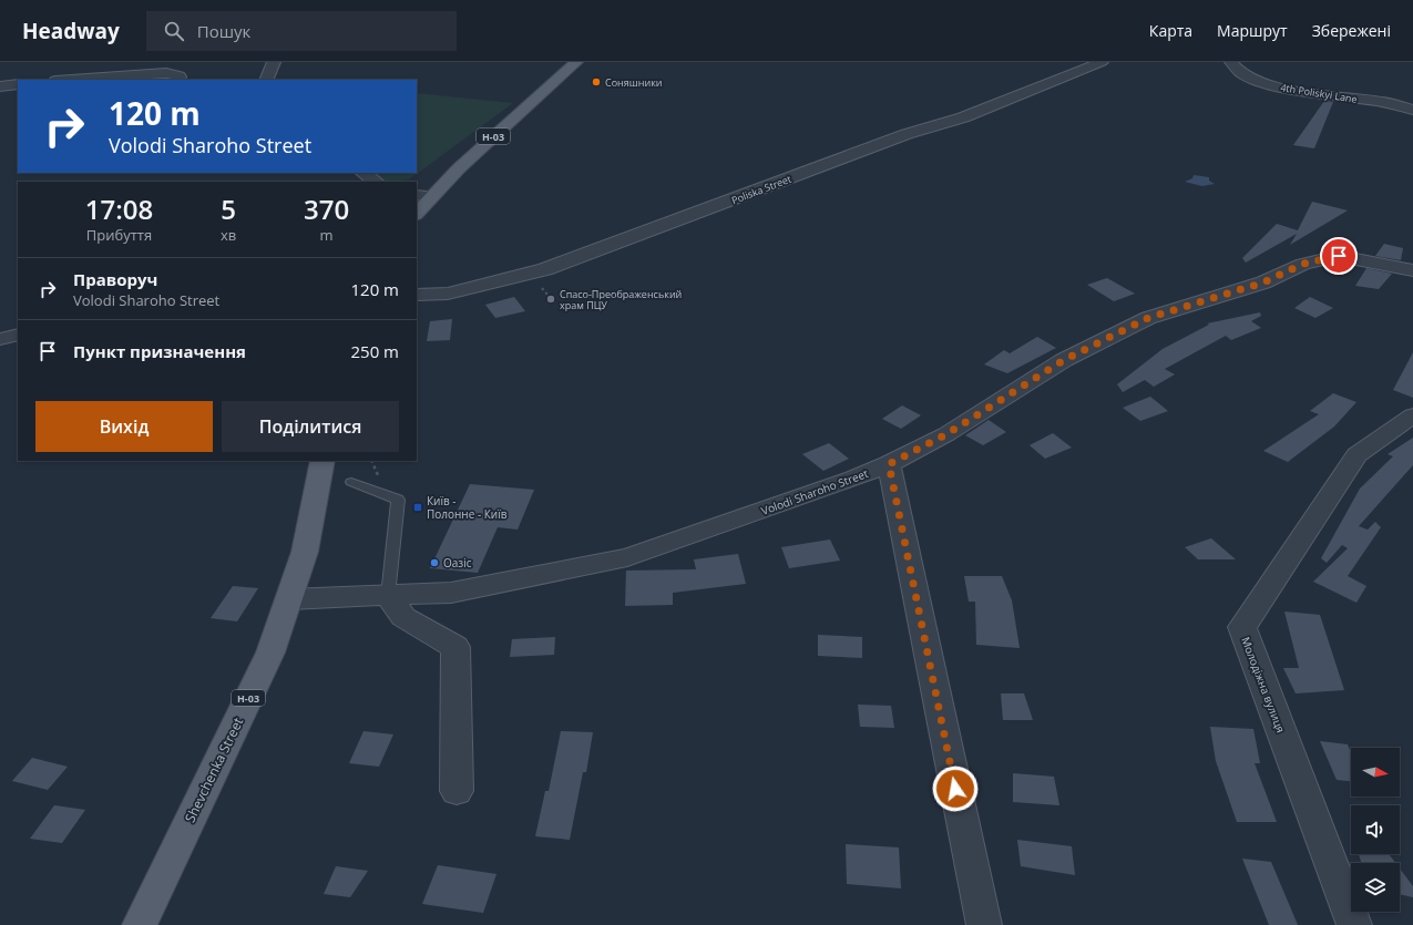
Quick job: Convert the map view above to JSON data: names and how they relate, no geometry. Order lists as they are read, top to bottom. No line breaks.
{"streets":{"main road":["Н-03","Shevchenka Street"],"street":["4th Poliskyi Lane","Poliska Street","Volodi Sharoho Street","Молодіжна вулиця"]},"crossings":[["Volodi Sharoho Street","Shevchenka Street"]],"places":{"other":["Соняшники","Спасо-Преображенський храм ПЦУ","Оазіс"],"transit":["Київ - Полонне - Київ"]},"north":"right","page":{"header":"Headway","search":"Пошук","nav":["Карта","Маршрут","Збережені"],"turn":["120 m","Volodi Sharoho Street"],"eta":["17:08","Прибуття","5","хв","370","m"],"list":[{"name":"Праворуч","note":"Volodi Sharoho Street","value":"120 m"},{"name":"Пункт призначення","value":"250 m"}],"buttons":["Вихід","Поділитися"]}}
